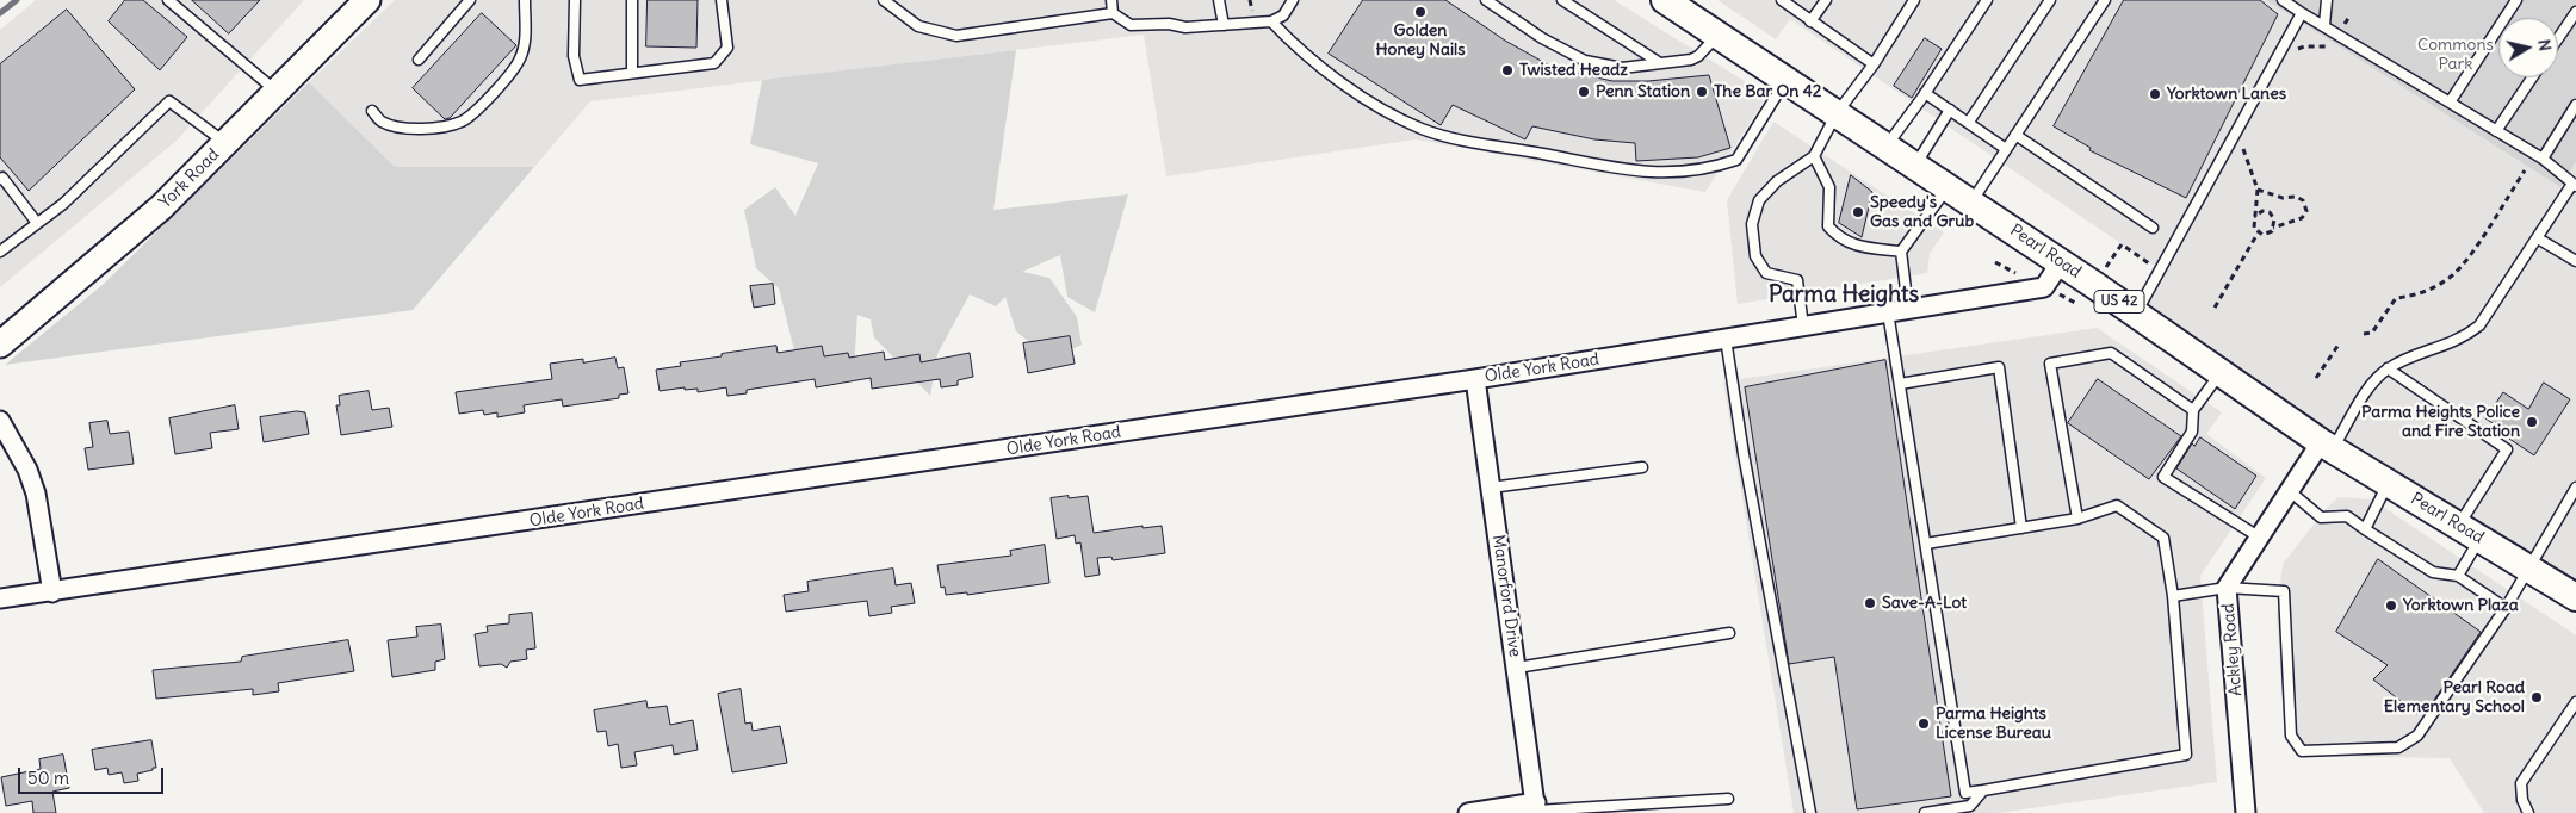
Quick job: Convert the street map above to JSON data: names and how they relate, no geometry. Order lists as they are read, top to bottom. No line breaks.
{"streets":{"main road":["York Road","Pearl Road","US 42"],"street":["Olde York Road","Manorford Drive","Ackley Road"]},"crossings":[["Pearl Road","Olde York Road"],["Pearl Road","Ackley Road"],["Olde York Road","Manorford Drive"]],"districts":["Parma Heights"],"parks":["Commons Park"],"places":["Golden Honey Nails","Twisted Headz","Penn Station","The Bar On 42","Yorktown Lanes","Speedy's Gas and Grub","Parma Heights Police and Fire Station","Save-A-Lot","Yorktown Plaza","Pearl Road Elementary School","Parma Heights License Bureau"],"scale_bar":"50 m","north":"right"}
